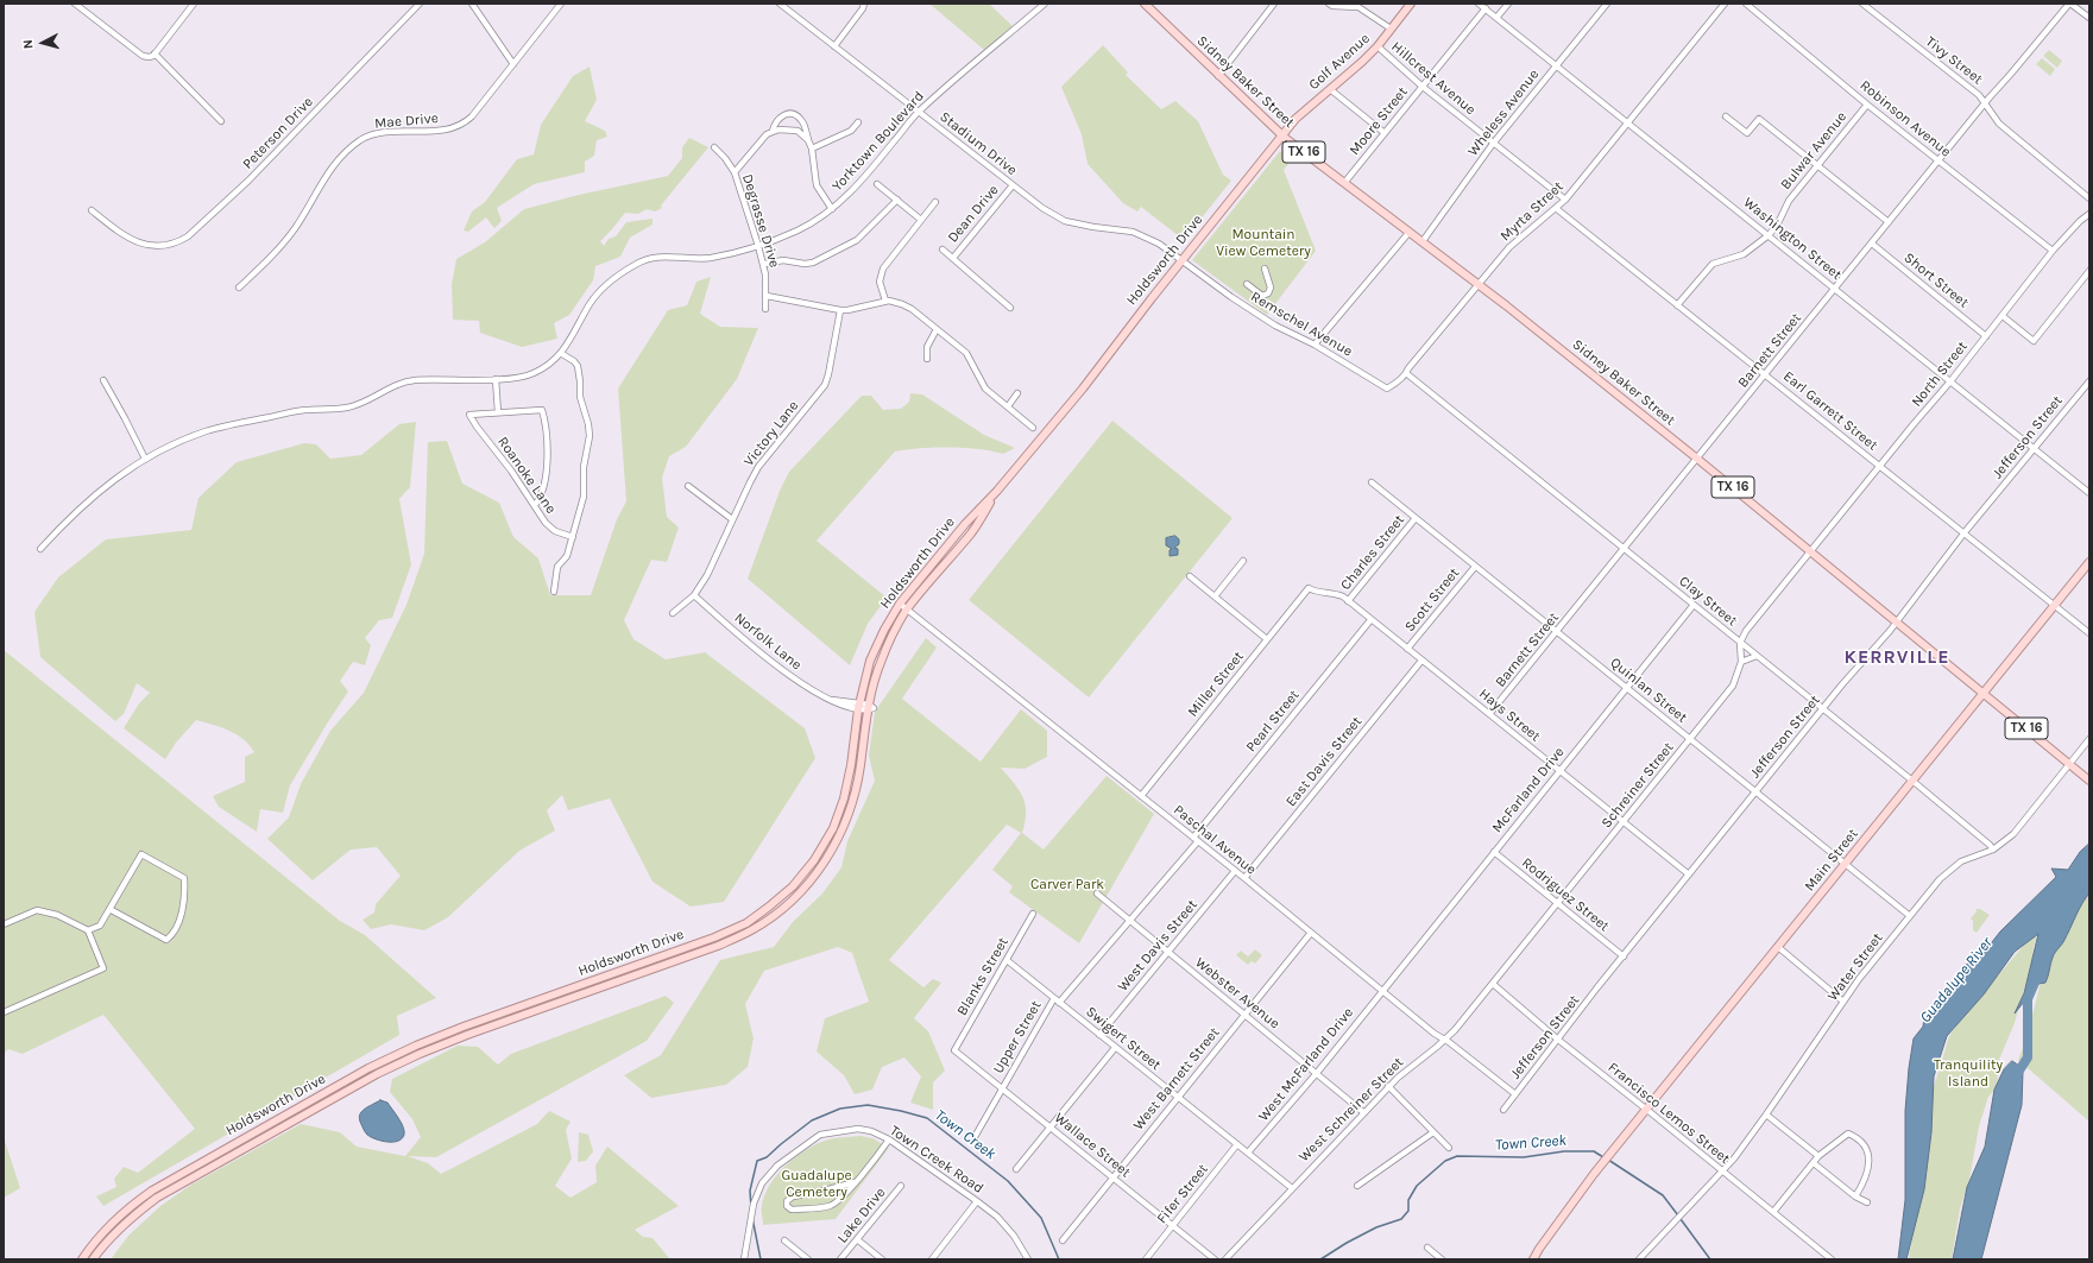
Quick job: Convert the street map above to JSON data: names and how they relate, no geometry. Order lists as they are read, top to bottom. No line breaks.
{"streets":{"main road":["Golf Avenue","Sidney Baker Street","TX 16","Holdsworth Drive","Main Street"],"street":["Tivy Street","Hillcrest Avenue","Wheless Avenue","Robinson Avenue","Mae Drive","Moore Street","Peterson Drive","Yorktown Boulevard","Stadium Drive","Bulwar Avenue","Myrta Street","Dean Drive","Degrasse Drive","Washington Street","Short Street","Remschel Avenue","Barnett Street","North Street","Earl Garrett Street","Victory Lane","Jefferson Street","Roanoke Lane","Charles Street","Scott Street","Clay Street","Norfolk Lane","Miller Street","Quinlan Street","Hays Street","Pearl Street","East Davis Street","Schreiner Street","McFarland Drive","Paschal Avenue","Rodriguez Street","West Davis Street","Water Street","Blanks Street","Webster Avenue","Upper Street","Swigert Street","West McFarland Drive","West Barnett Street","West Schreiner Street","Francisco Lemos Street","Wallace Street","Town Creek Road","Fifer Street","Lake Drive"]},"crossings":[["Tivy Street","Barnett Street"],["Golf Avenue","Hillcrest Avenue"],["Golf Avenue","Sidney Baker Street"],["Golf Avenue","Holdsworth Drive"],["Hillcrest Avenue","Wheless Avenue"],["Hillcrest Avenue","Moore Street"],["Hillcrest Avenue","Myrta Street"],["Sidney Baker Street","Wheless Avenue"],["Sidney Baker Street","Moore Street"],["Sidney Baker Street","Myrta Street"],["Sidney Baker Street","Holdsworth Drive"],["Sidney Baker Street","Barnett Street"],["Sidney Baker Street","North Street"],["Sidney Baker Street","Jefferson Street"],["Sidney Baker Street","Main Street"],["Sidney Baker Street","Water Street"],["Wheless Avenue","Washington Street"],["Robinson Avenue","Bulwar Avenue"],["Robinson Avenue","Barnett Street"],["Robinson Avenue","North Street"],["Moore Street","Washington Street"],["Yorktown Boulevard","Stadium Drive"],["Yorktown Boulevard","Degrasse Drive"],["Stadium Drive","Dean Drive"],["Stadium Drive","Holdsworth Drive"],["Stadium Drive","Remschel Avenue"],["Bulwar Avenue","Washington Street"],["Bulwar Avenue","Earl Garrett Street"],["Myrta Street","Washington Street"],["Myrta Street","Remschel Avenue"],["Myrta Street","Earl Garrett Street"],["Myrta Street","Clay Street"],["Washington Street","Barnett Street"],["Washington Street","North Street"],["Washington Street","Jefferson Street"],["Holdsworth Drive","Remschel Avenue"],["Holdsworth Drive","Norfolk Lane"],["Holdsworth Drive","Paschal Avenue"],["Short Street","Barnett Street"],["Short Street","North Street"],["Barnett Street","Earl Garrett Street"],["Barnett Street","Clay Street"],["Barnett Street","Quinlan Street"],["Barnett Street","Hays Street"],["North Street","Earl Garrett Street"],["Earl Garrett Street","Jefferson Street"],["Earl Garrett Street","Main Street"],["Victory Lane","Norfolk Lane"],["Jefferson Street","Clay Street"],["Jefferson Street","Quinlan Street"],["Jefferson Street","Hays Street"],["Jefferson Street","Paschal Avenue"],["Jefferson Street","Rodriguez Street"],["Jefferson Street","Francisco Lemos Street"],["Charles Street","Quinlan Street"],["Charles Street","Hays Street"],["Scott Street","Quinlan Street"],["Scott Street","Hays Street"],["Clay Street","Schreiner Street"],["Clay Street","McFarland Drive"],["Clay Street","Main Street"],["Clay Street","Water Street"],["Miller Street","Hays Street"],["Miller Street","Paschal Avenue"],["Quinlan Street","Schreiner Street"],["Quinlan Street","McFarland Drive"],["Quinlan Street","Main Street"],["Quinlan Street","Water Street"],["Hays Street","Pearl Street"],["Hays Street","East Davis Street"],["Hays Street","Schreiner Street"],["Hays Street","McFarland Drive"],["Pearl Street","Paschal Avenue"],["Pearl Street","Webster Avenue"],["Pearl Street","Swigert Street"],["East Davis Street","Paschal Avenue"],["Schreiner Street","Rodriguez Street"],["Schreiner Street","West Schreiner Street"],["McFarland Drive","Paschal Avenue"],["McFarland Drive","Rodriguez Street"],["McFarland Drive","West McFarland Drive"],["Paschal Avenue","West Davis Street"],["Paschal Avenue","West McFarland Drive"],["Paschal Avenue","West Barnett Street"],["Paschal Avenue","West Schreiner Street"],["Main Street","Francisco Lemos Street"],["West Davis Street","Webster Avenue"],["West Davis Street","Swigert Street"],["Water Street","Francisco Lemos Street"],["Blanks Street","Swigert Street"],["Blanks Street","Wallace Street"],["Webster Avenue","West McFarland Drive"],["Webster Avenue","West Barnett Street"],["Webster Avenue","West Schreiner Street"],["Upper Street","Swigert Street"],["Upper Street","Wallace Street"],["Swigert Street","West McFarland Drive"],["Swigert Street","West Barnett Street"],["Swigert Street","West Schreiner Street"],["Swigert Street","Fifer Street"],["West Barnett Street","Wallace Street"],["West Schreiner Street","Francisco Lemos Street"],["Wallace Street","Fifer Street"]],"districts":["KERRVILLE"],"water":["Guadalupe River","Town Creek"],"parks":["Mountain View Cemetery","Carver Park","Tranquility Island","Guadalupe Cemetery"],"north":"left"}
